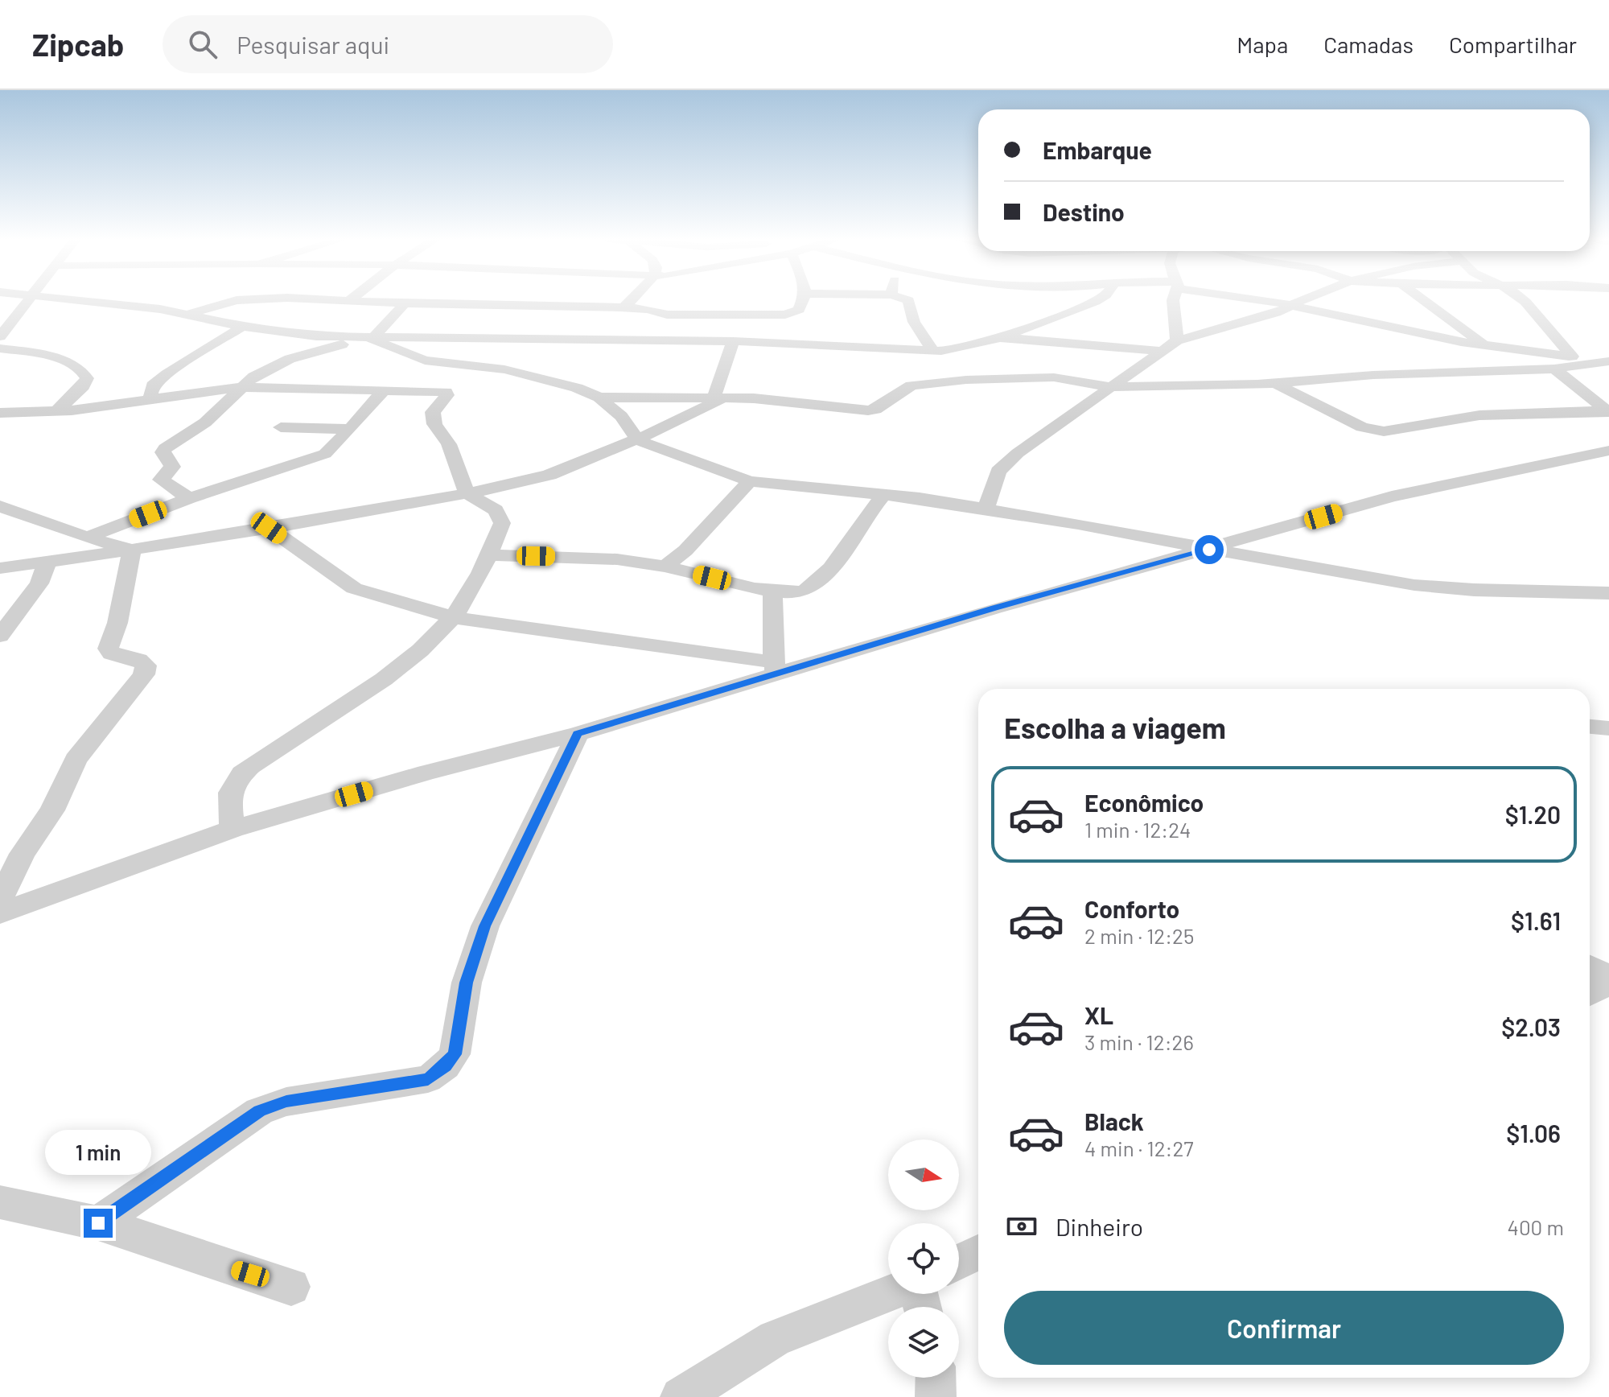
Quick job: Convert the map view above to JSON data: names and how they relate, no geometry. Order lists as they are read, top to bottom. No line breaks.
{"north":"right","page":{"header":"Zipcab","search":"Pesquisar aqui","nav":["Mapa","Camadas","Compartilhar"],"banner":["Embarque","Destino"],"heading":"Escolha a viagem","list":[{"name":"Econômico","note":"1 min · 12:24","value":"$1.20"},{"name":"Conforto","note":"2 min · 12:25","value":"$1.61"},{"name":"XL","note":"3 min · 12:26","value":"$2.03"},{"name":"Black","note":"4 min · 12:27","value":"$1.06"}],"bubble":"1 min","pay":["Dinheiro","400 m"],"buttons":"Confirmar"}}
